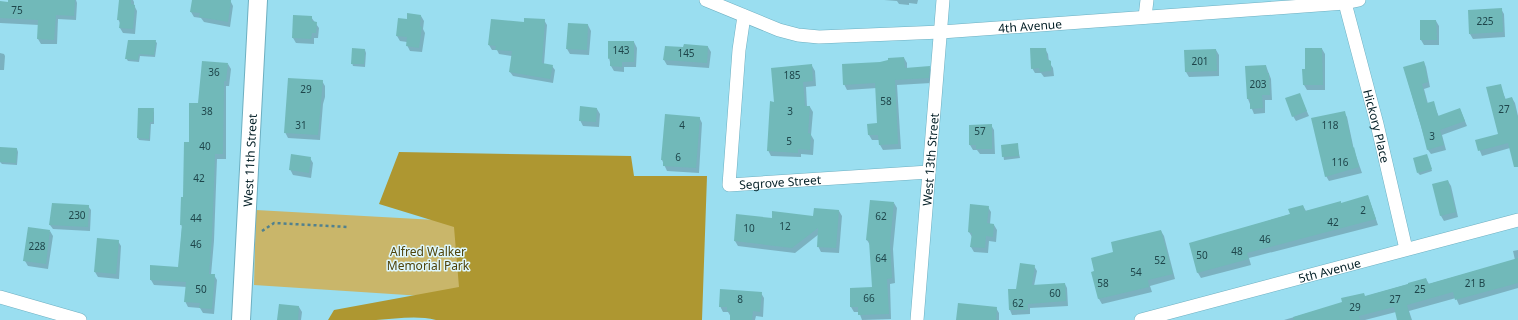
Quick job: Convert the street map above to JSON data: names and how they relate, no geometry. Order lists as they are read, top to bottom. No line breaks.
{"streets":{"street":["4th Avenue","Hickory Place","West 11th Street","West 13th Street","Segrove Street","5th Avenue"]},"crossings":[["4th Avenue","Hickory Place"],["4th Avenue","West 13th Street"],["4th Avenue","Segrove Street"],["Hickory Place","5th Avenue"],["West 13th Street","Segrove Street"]],"parks":["Alfred Walker Memorial Park"],"house_numbers":["75","225","143","145","201","36","185","203","29","58","27","38","3","31","4","118","57","3","5","40","6","116","42","2","230","62","44","42","12","10","46","46","228","48","50","64","52","54","58","21 B","50","25","60","66","8","27","62","29"]}
